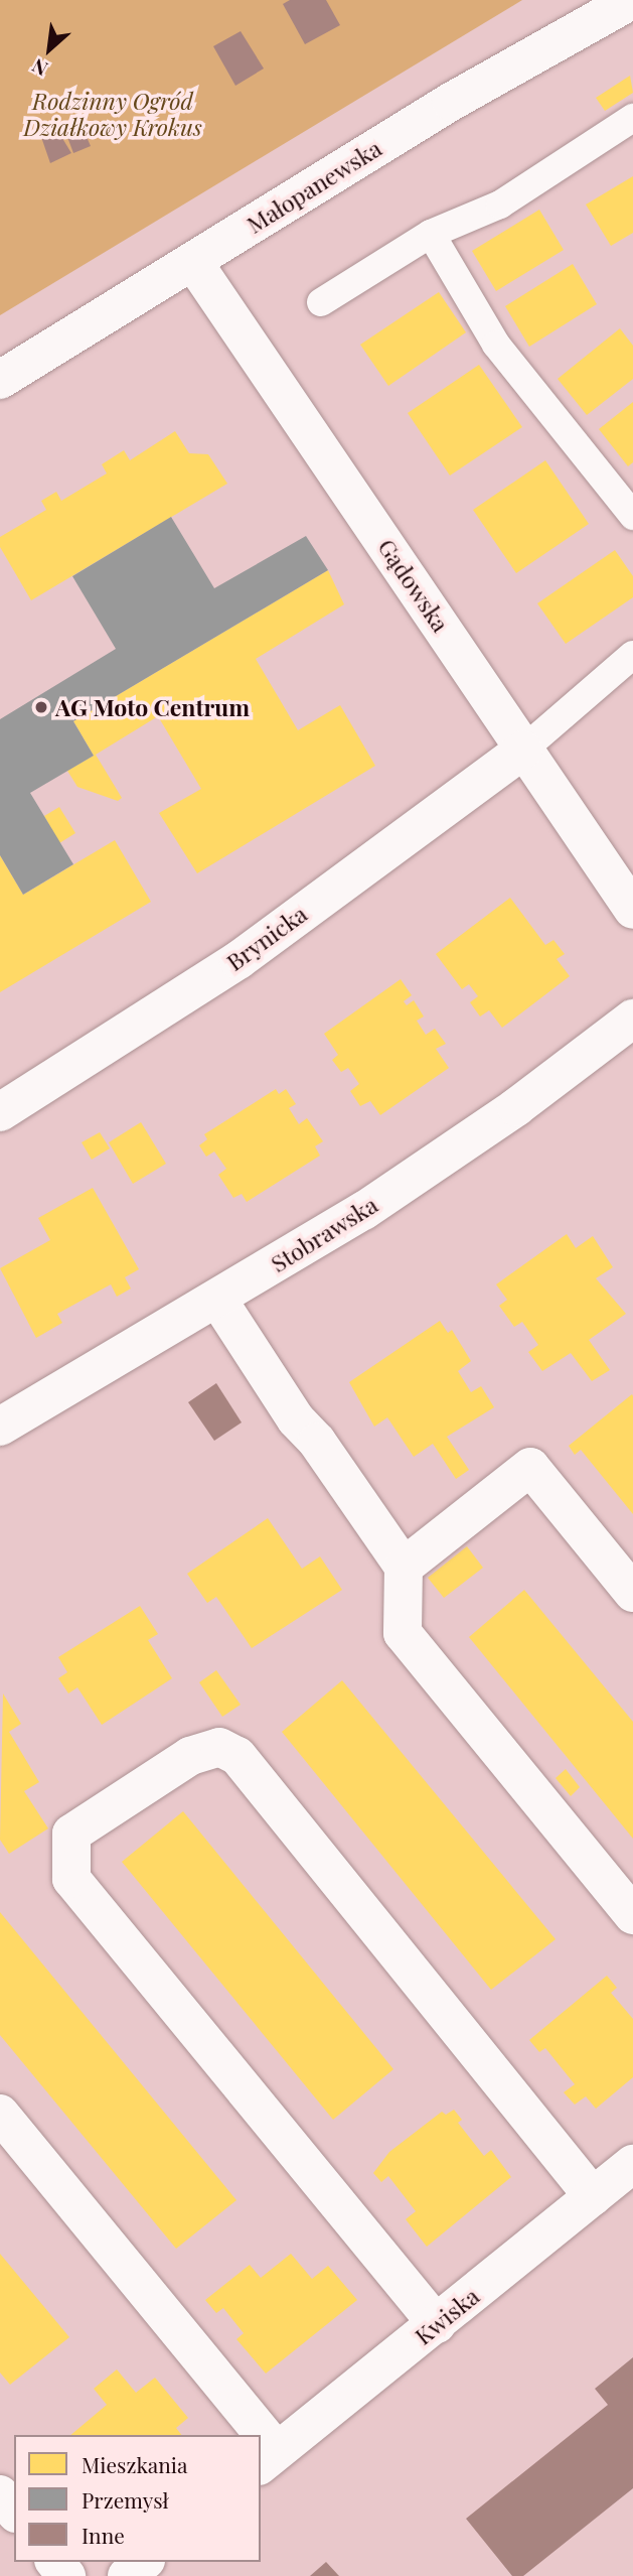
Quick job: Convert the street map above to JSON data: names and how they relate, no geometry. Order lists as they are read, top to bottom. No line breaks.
{"streets":{"street":["Małopanewska","Gądowska","Brynicka","Stobrawska","Kwiska"]},"crossings":[["Małopanewska","Gądowska"],["Gądowska","Brynicka"]],"parks":["Rodzinny Ogród Działkowy Krokus"],"places":["AG Moto Centrum"],"legend":["Mieszkania","Przemysł","Inne"],"north":"bottom left"}
